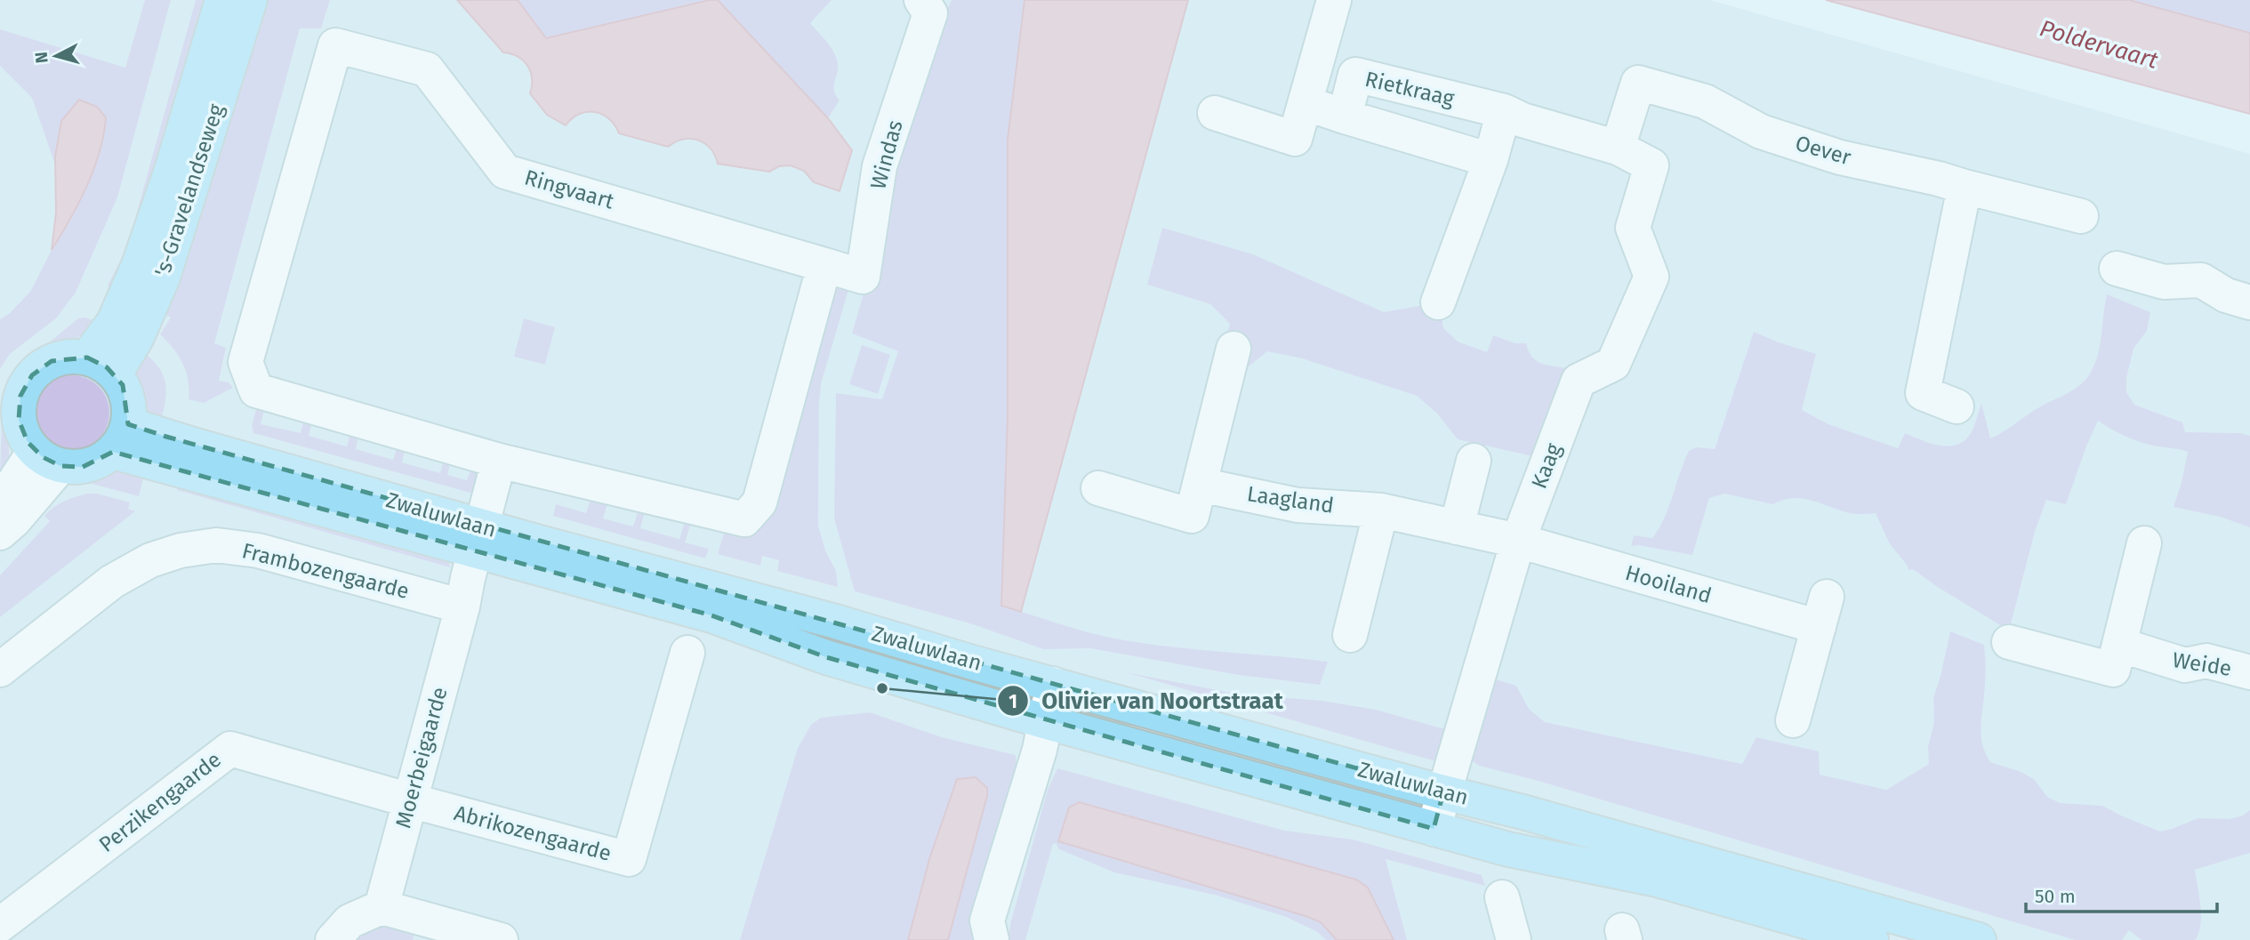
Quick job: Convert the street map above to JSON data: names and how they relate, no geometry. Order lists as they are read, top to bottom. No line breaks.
{"streets":{"main road":["'s-Gravelandseweg","Zwaluwlaan"],"street":["Rietkraag","Oever","Windas","Ringvaart","Kaag","Laagland","Frambozengaarde","Hooiland","Weide","Moerbeigaarde","Perzikengaarde","Abrikozengaarde"]},"crossings":[["Rietkraag","Oever"],["Rietkraag","Kaag"],["Oever","Kaag"],["Windas","Ringvaart"],["'s-Gravelandseweg","Zwaluwlaan"],["Kaag","Laagland"],["Kaag","Zwaluwlaan"],["Kaag","Hooiland"],["Laagland","Hooiland"],["Zwaluwlaan","Moerbeigaarde"],["Frambozengaarde","Moerbeigaarde"],["Moerbeigaarde","Perzikengaarde"],["Moerbeigaarde","Abrikozengaarde"],["Perzikengaarde","Abrikozengaarde"]],"water":["Poldervaart"],"places":["Olivier van Noortstraat"],"scale_bar":"50 m","north":"left"}
